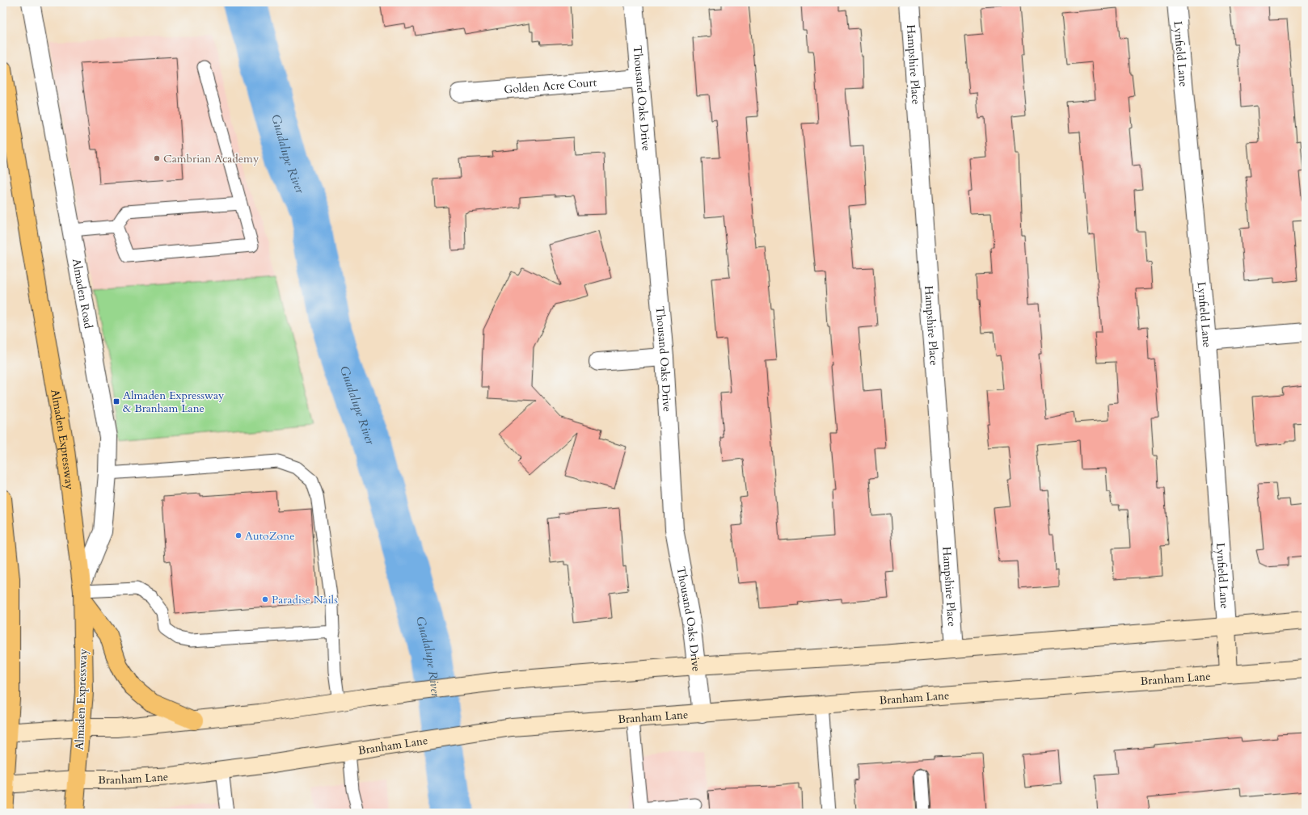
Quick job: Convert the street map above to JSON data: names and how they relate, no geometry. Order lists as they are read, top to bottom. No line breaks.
{"streets":{"main road":["Almaden Expressway","Branham Lane"],"street":["Lynfield Lane","Hampshire Place","Golden Acre Court","Thousand Oaks Drive","Almaden Road"]},"crossings":[["Golden Acre Court","Thousand Oaks Drive"],["Thousand Oaks Drive","Branham Lane"],["Almaden Road","Almaden Expressway"],["Almaden Expressway","Branham Lane"]],"water":["Guadalupe River"],"places":{"other":["Cambrian Academy","AutoZone","Paradise Nails"],"transit":["Almaden Expressway & Branham Lane"]}}
